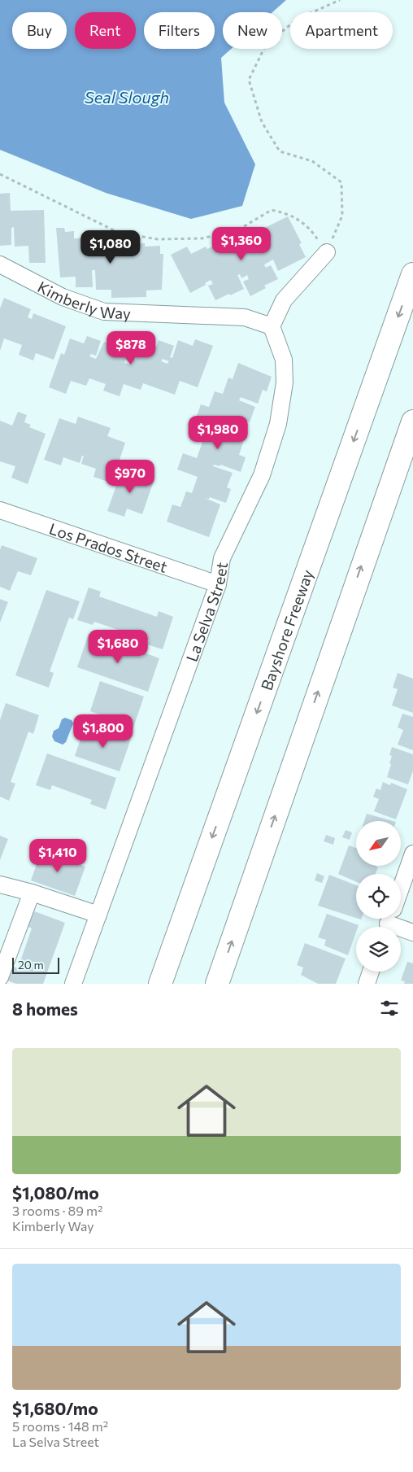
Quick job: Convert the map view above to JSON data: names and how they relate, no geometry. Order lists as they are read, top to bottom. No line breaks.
{"streets":{"highway":["Bayshore Freeway"],"street":["Kimberly Way","Los Prados Street","La Selva Street"]},"crossings":[["Kimberly Way","La Selva Street"],["Los Prados Street","La Selva Street"]],"water":["Seal Slough"],"scale_bar":"20 m","north":"bottom left","page":{"chip":["Buy","Rent","Filters","New","Apartment"],"price":["$1,360","$1,080","$878","$1,980","$970","$1,680","$1,800","$1,410"],"scale":"20 m","heading":"8 homes","list":[{"name":"$1,080/mo","note":"3 rooms · 89 m² · Kimberly Way"},{"name":"$1,680/mo","note":"5 rooms · 148 m² · La Selva Street"}]}}
